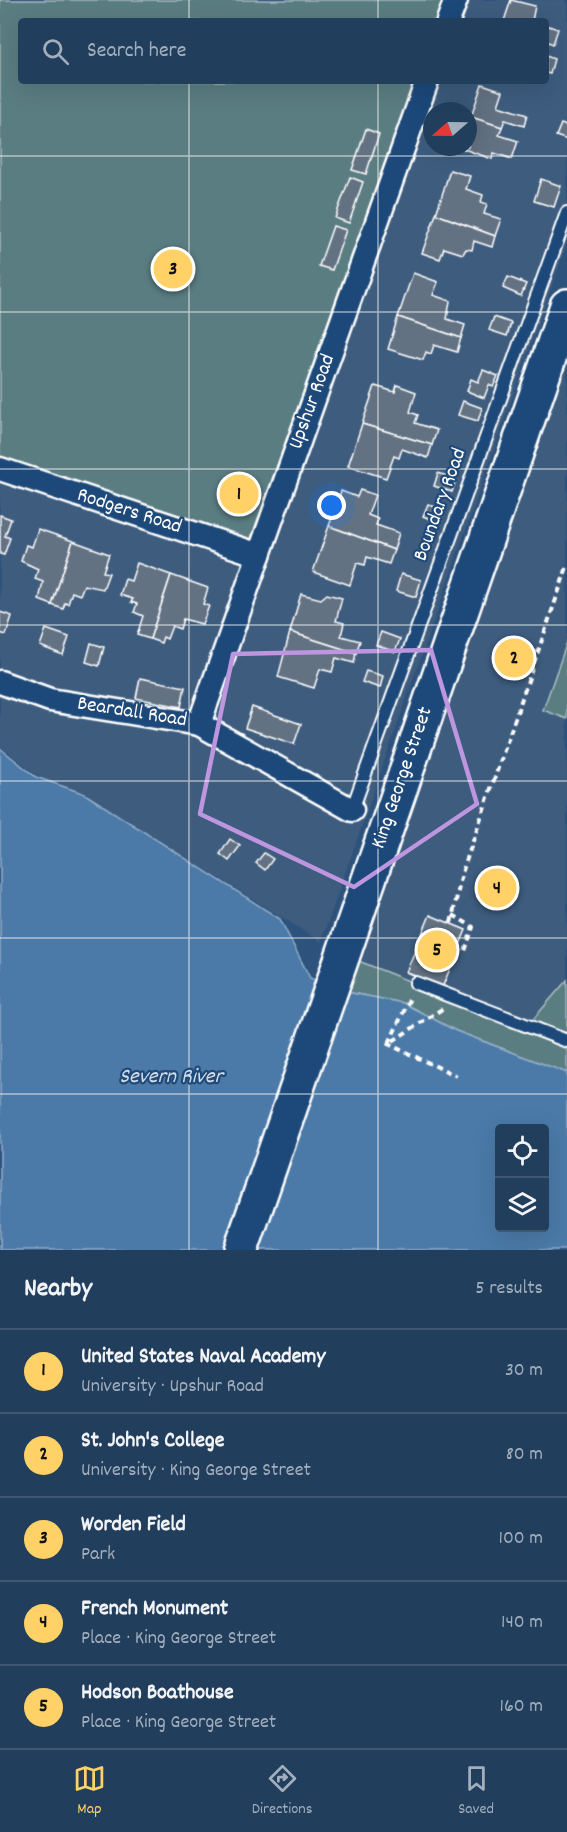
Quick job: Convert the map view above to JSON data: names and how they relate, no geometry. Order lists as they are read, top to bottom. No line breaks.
{"streets":{"main road":["King George Street"],"street":["Upshur Road","Rodgers Road","Beardall Road"],"lane":["Boundary Road"]},"crossings":[["Upshur Road","Rodgers Road"],["Upshur Road","Beardall Road"],["Boundary Road","Beardall Road"]],"water":["Severn River"],"north":"left","page":{"search":"Search here","pins":["3","1","2","4","5"],"heading":["Nearby","5 results"],"list":[{"mark":"1","name":"United States Naval Academy","note":"University · Upshur Road","value":"30 m"},{"mark":"2","name":"St. John's College","note":"University · King George Street","value":"80 m"},{"mark":"3","name":"Worden Field","note":"Park","value":"100 m"},{"mark":"4","name":"French Monument","note":"Place · King George Street","value":"140 m"},{"mark":"5","name":"Hodson Boathouse","note":"Place · King George Street","value":"160 m"}],"nav":["Map","Directions","Saved"]}}
